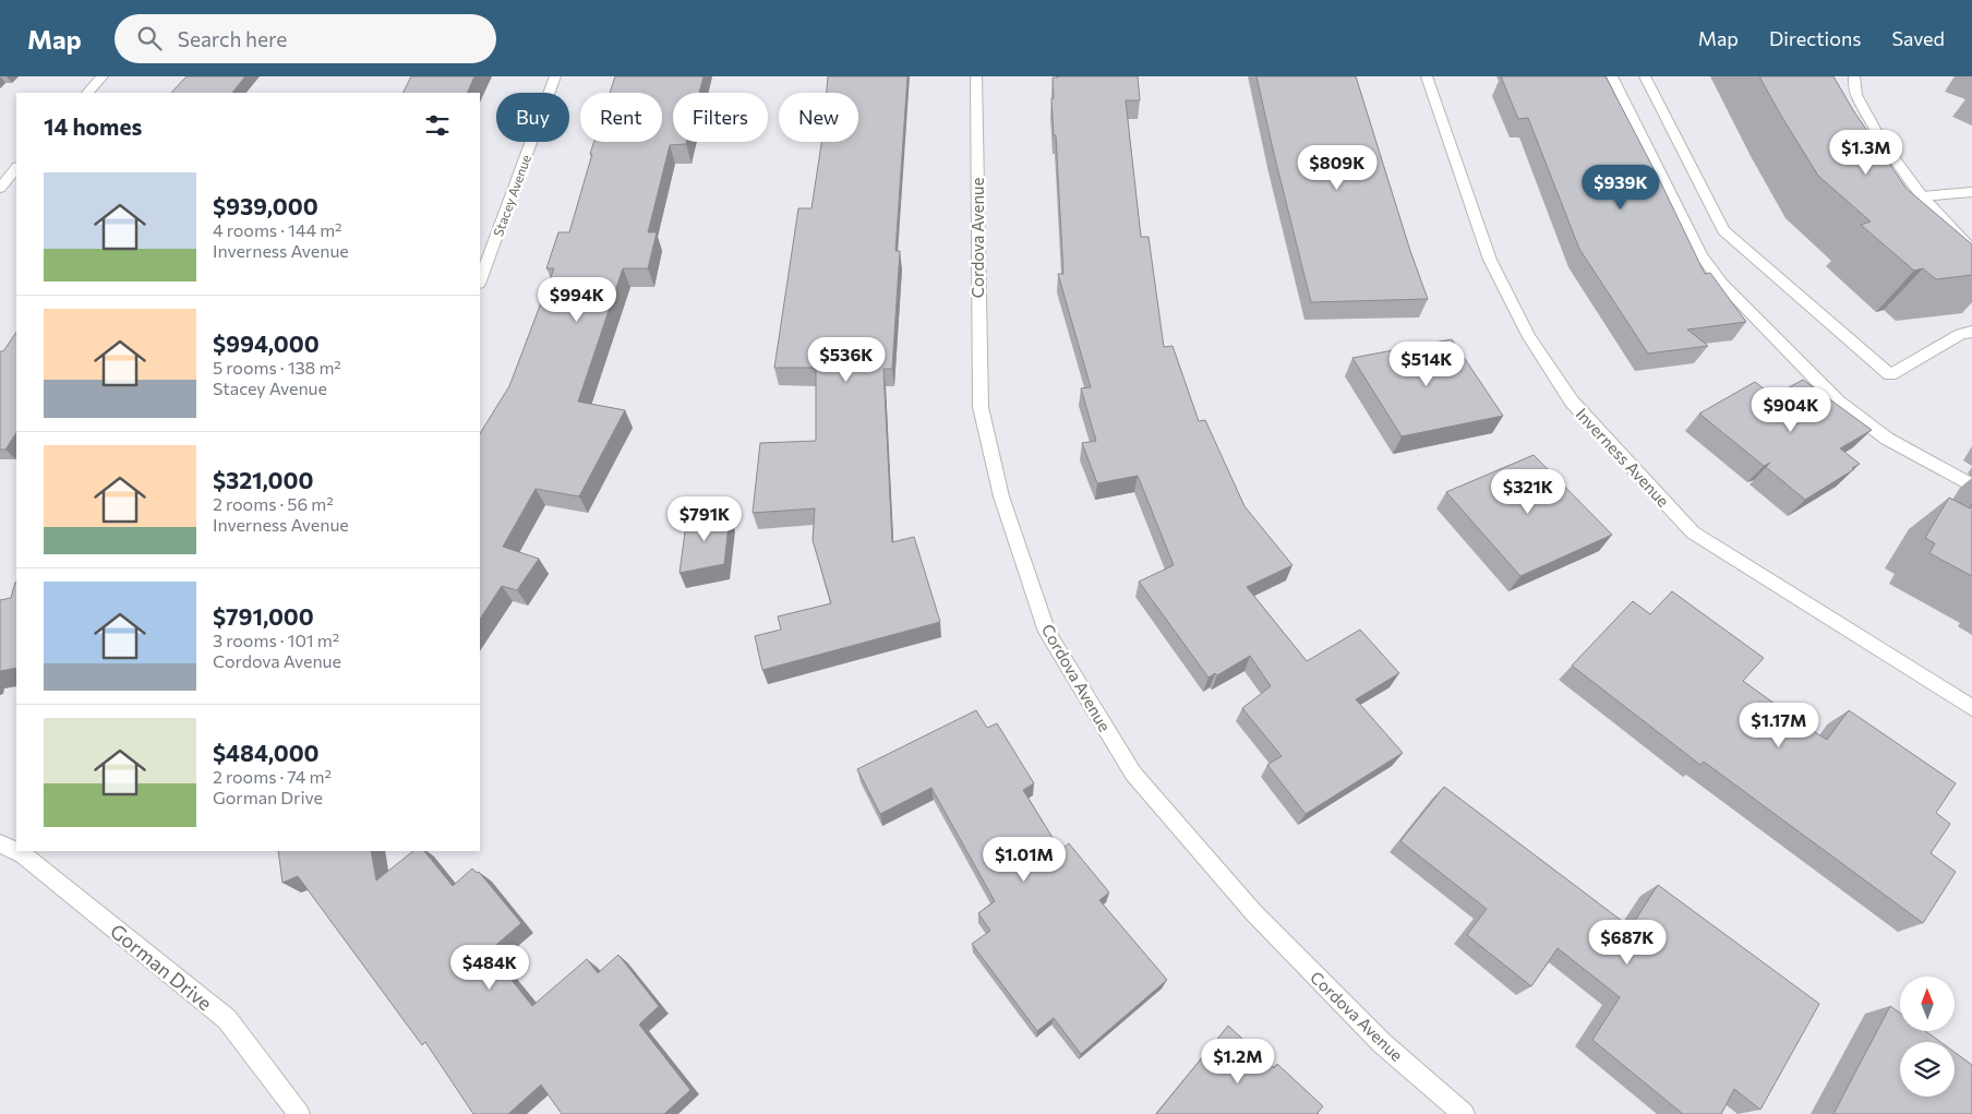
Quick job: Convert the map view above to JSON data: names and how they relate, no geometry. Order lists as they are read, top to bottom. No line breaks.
{"streets":{"street":["Stacey Avenue","Cordova Avenue","Inverness Avenue","Gorman Drive"]},"north":"top","page":{"header":"Map","search":"Search here","nav":["Map","Directions","Saved"],"chip":["Buy","Rent","Filters","New"],"heading":"14 homes","price":["$1.3M","$809K","$939K","$994K","$536K","$514K","$904K","$321K","$791K","$1.17M","$1.01M","$687K","$484K","$1.2M"],"list":[{"name":"$939,000","note":"4 rooms · 144 m² · Inverness Avenue"},{"name":"$994,000","note":"5 rooms · 138 m² · Stacey Avenue"},{"name":"$321,000","note":"2 rooms · 56 m² · Inverness Avenue"},{"name":"$791,000","note":"3 rooms · 101 m² · Cordova Avenue"},{"name":"$484,000","note":"2 rooms · 74 m² · Gorman Drive"}]}}
